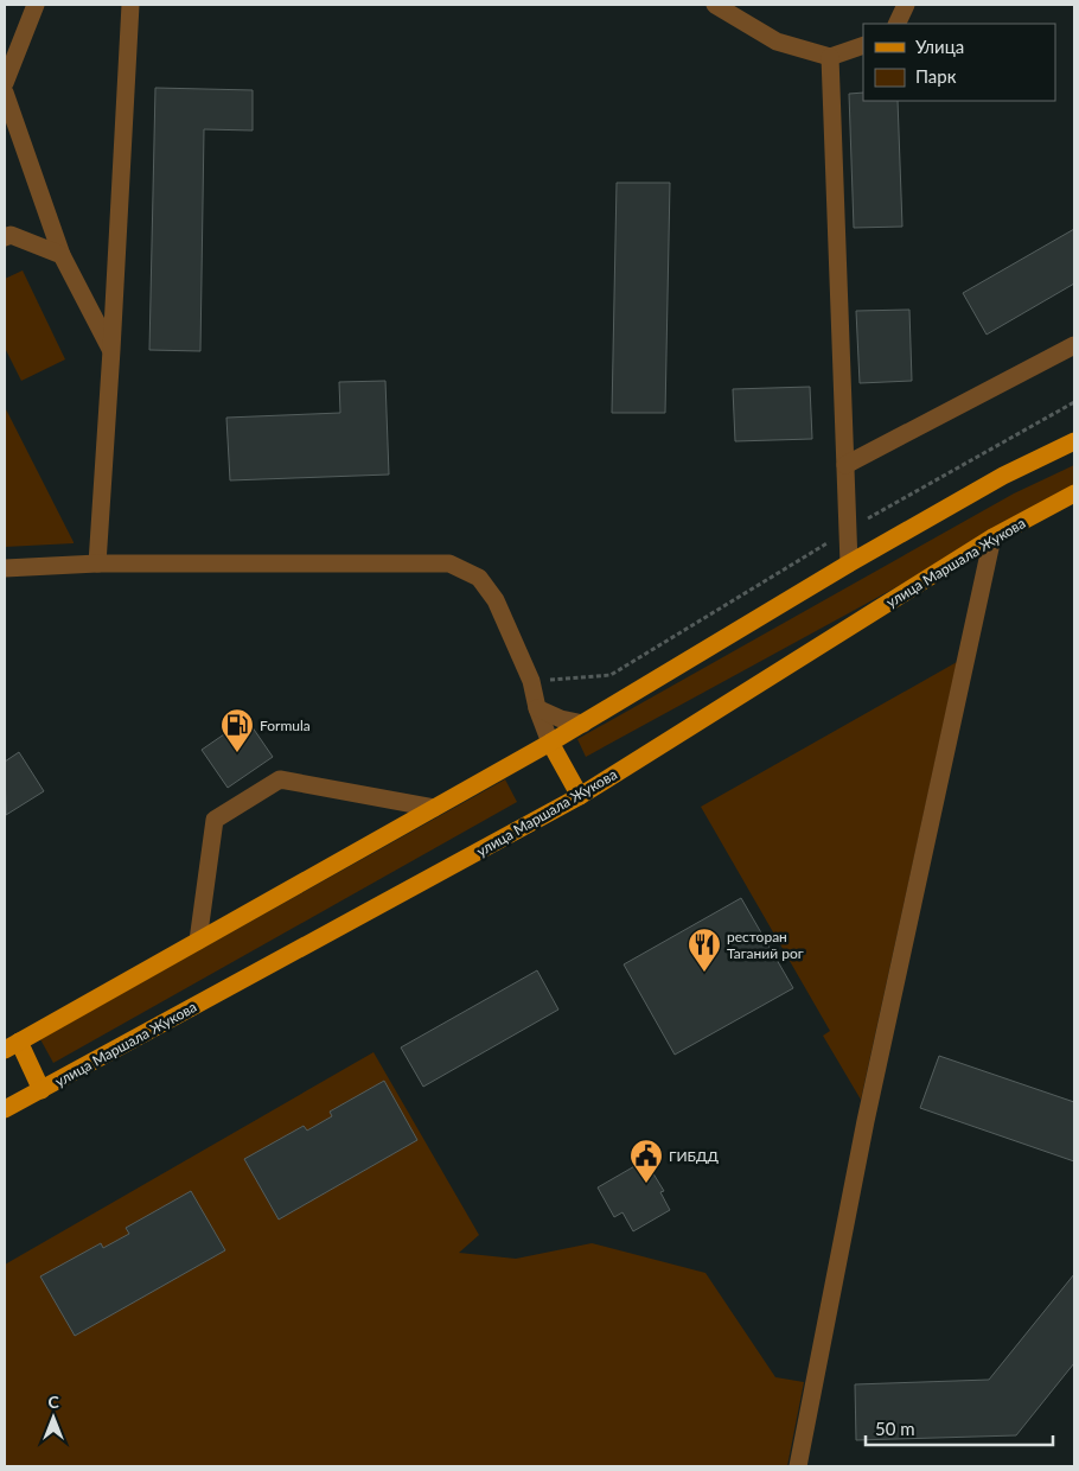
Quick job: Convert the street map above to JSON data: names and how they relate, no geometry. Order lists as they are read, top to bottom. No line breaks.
{"streets":{"main road":["улица Маршала Жукова"]},"places":{"fuel station":["Formula"],"restaurant":["ресторан Таганий рог"],"public building":["ГИБДД"]},"legend":["Улица","Парк"],"scale_bar":"50 m","north":"top"}
